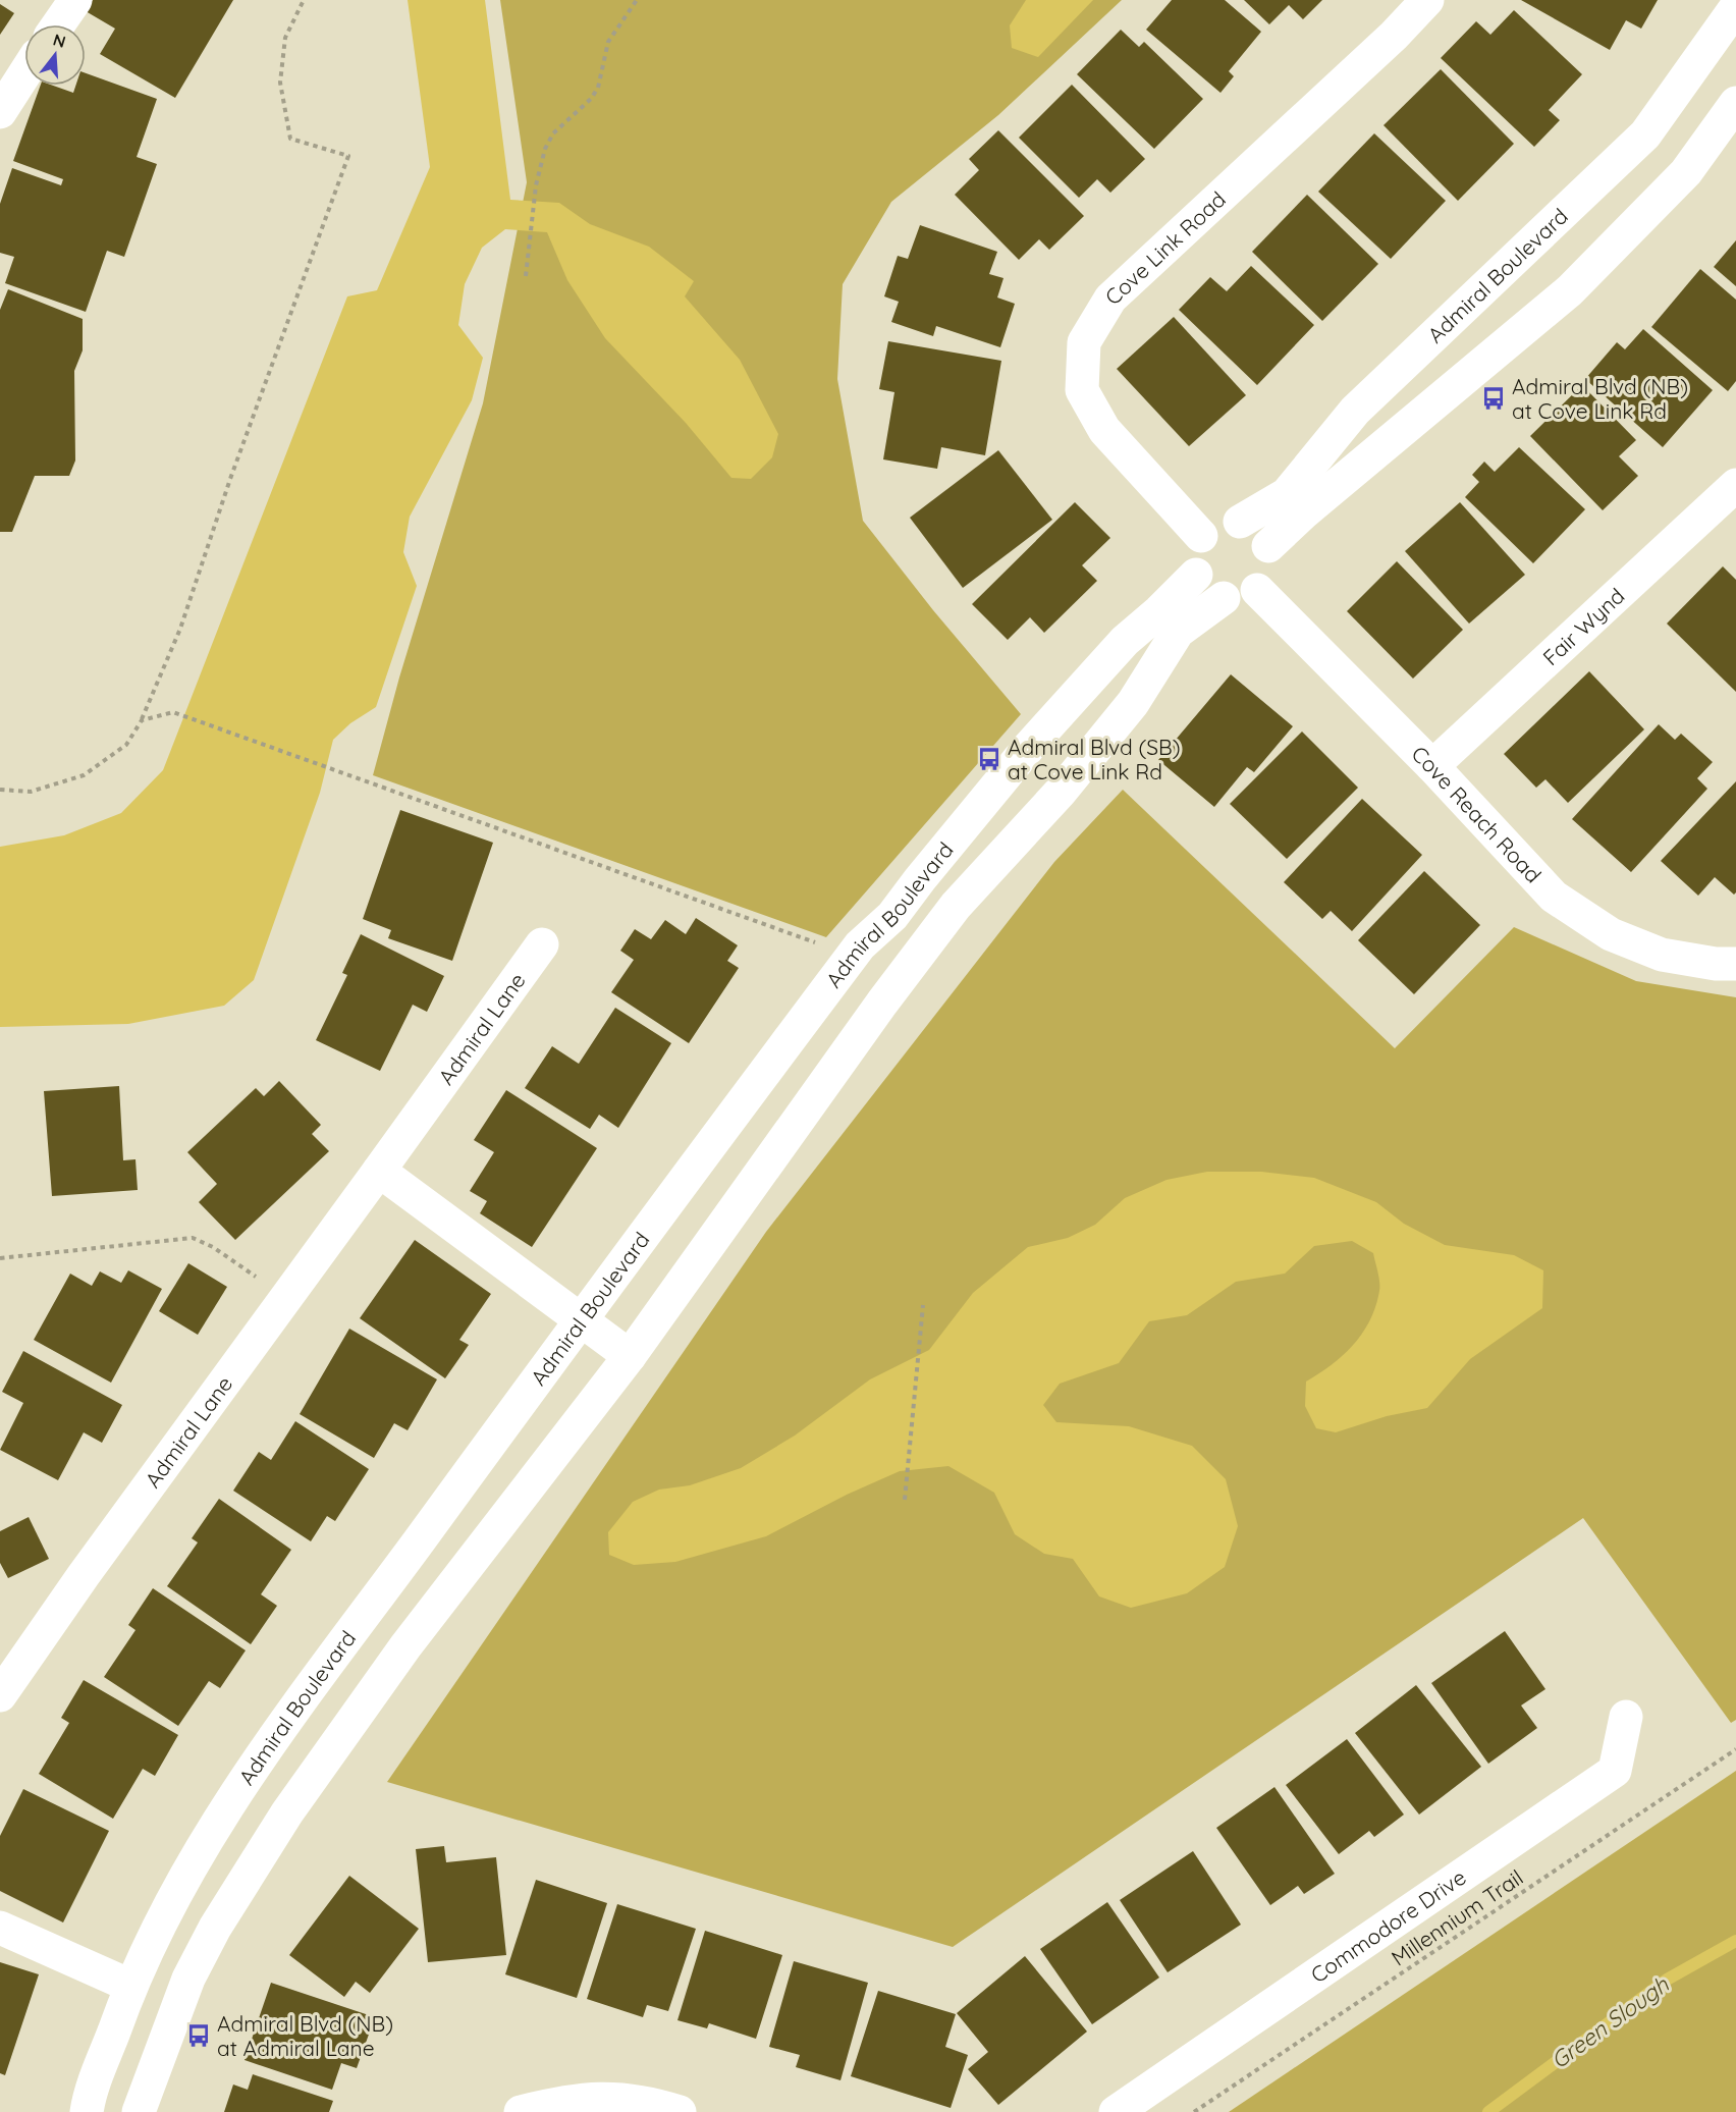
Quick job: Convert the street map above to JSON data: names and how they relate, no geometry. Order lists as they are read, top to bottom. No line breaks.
{"streets":{"street":["Cove Link Road","Admiral Boulevard","Fair Wynd","Cove Reach Road","Admiral Lane","Commodore Drive"],"path":["Millennium Trail"]},"crossings":[["Cove Link Road","Admiral Boulevard"],["Cove Link Road","Cove Reach Road"],["Admiral Boulevard","Cove Reach Road"],["Fair Wynd","Cove Reach Road"]],"water":["Green Slough"],"places":{"bus stop":["Admiral Blvd (NB) at Cove Link Rd","Admiral Blvd (SB) at Cove Link Rd","Admiral Blvd (NB) at Admiral Lane"]},"north":"top"}
